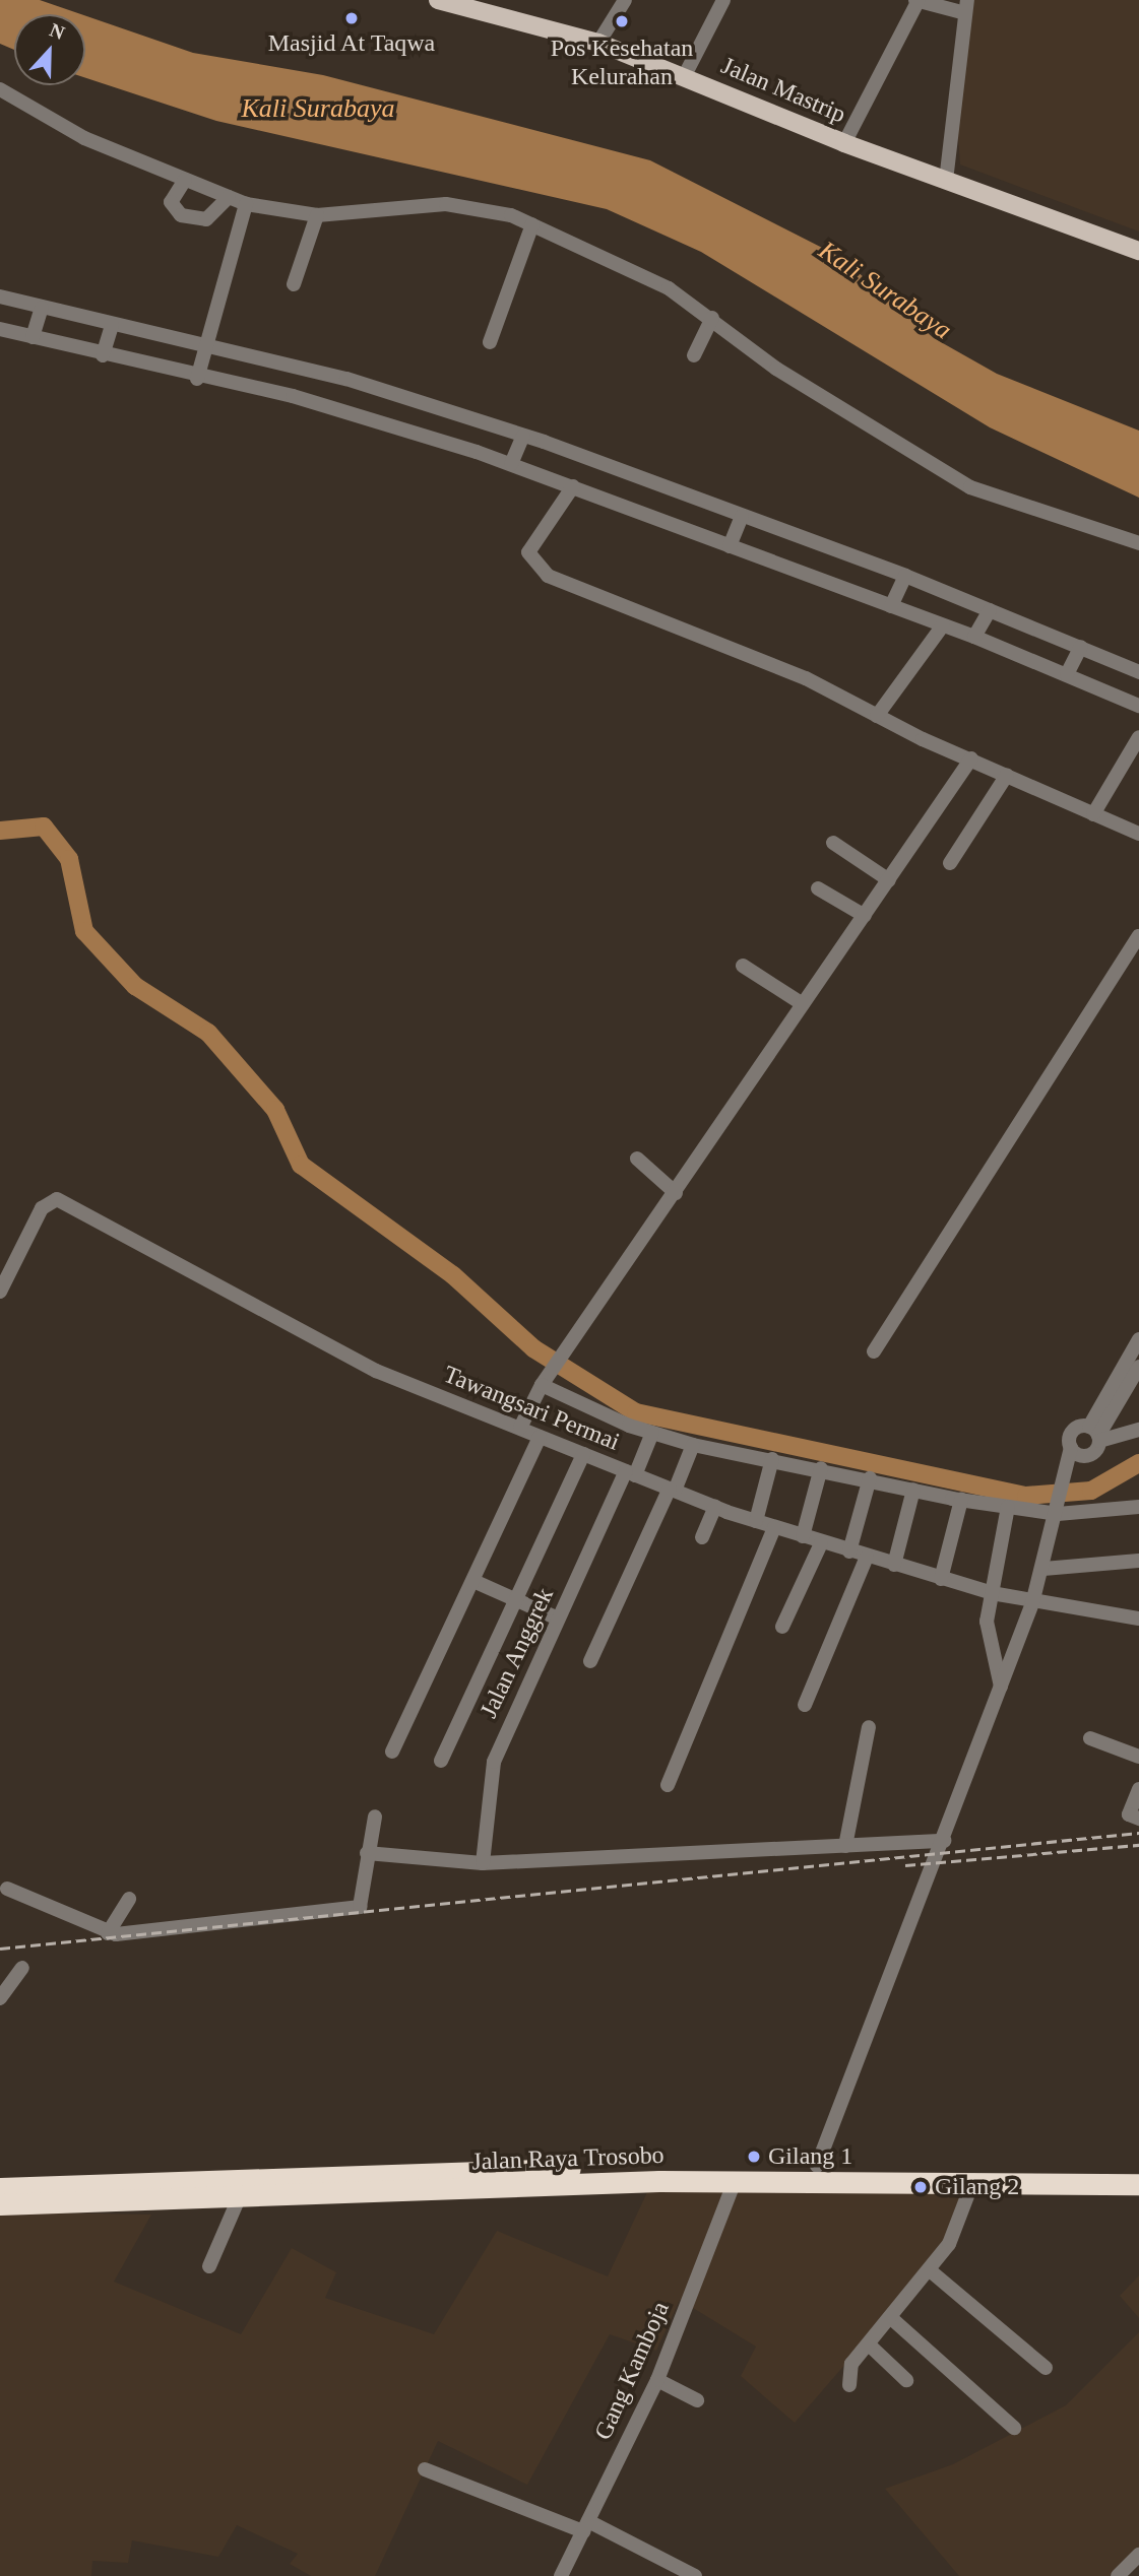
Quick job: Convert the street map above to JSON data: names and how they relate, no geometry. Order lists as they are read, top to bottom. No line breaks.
{"streets":{"highway":["Jalan Raya Trosobo"],"main road":["Jalan Mastrip"],"street":["Tawangsari Permai","Jalan Anggrek","Gang Kamboja"]},"crossings":[["Tawangsari Permai","Jalan Anggrek"],["Jalan Raya Trosobo","Gang Kamboja"]],"water":["Kali Surabaya"],"places":["Masjid At Taqwa","Pos Kesehatan Kelurahan","Gilang 1","Gilang 2"],"north":"top"}
